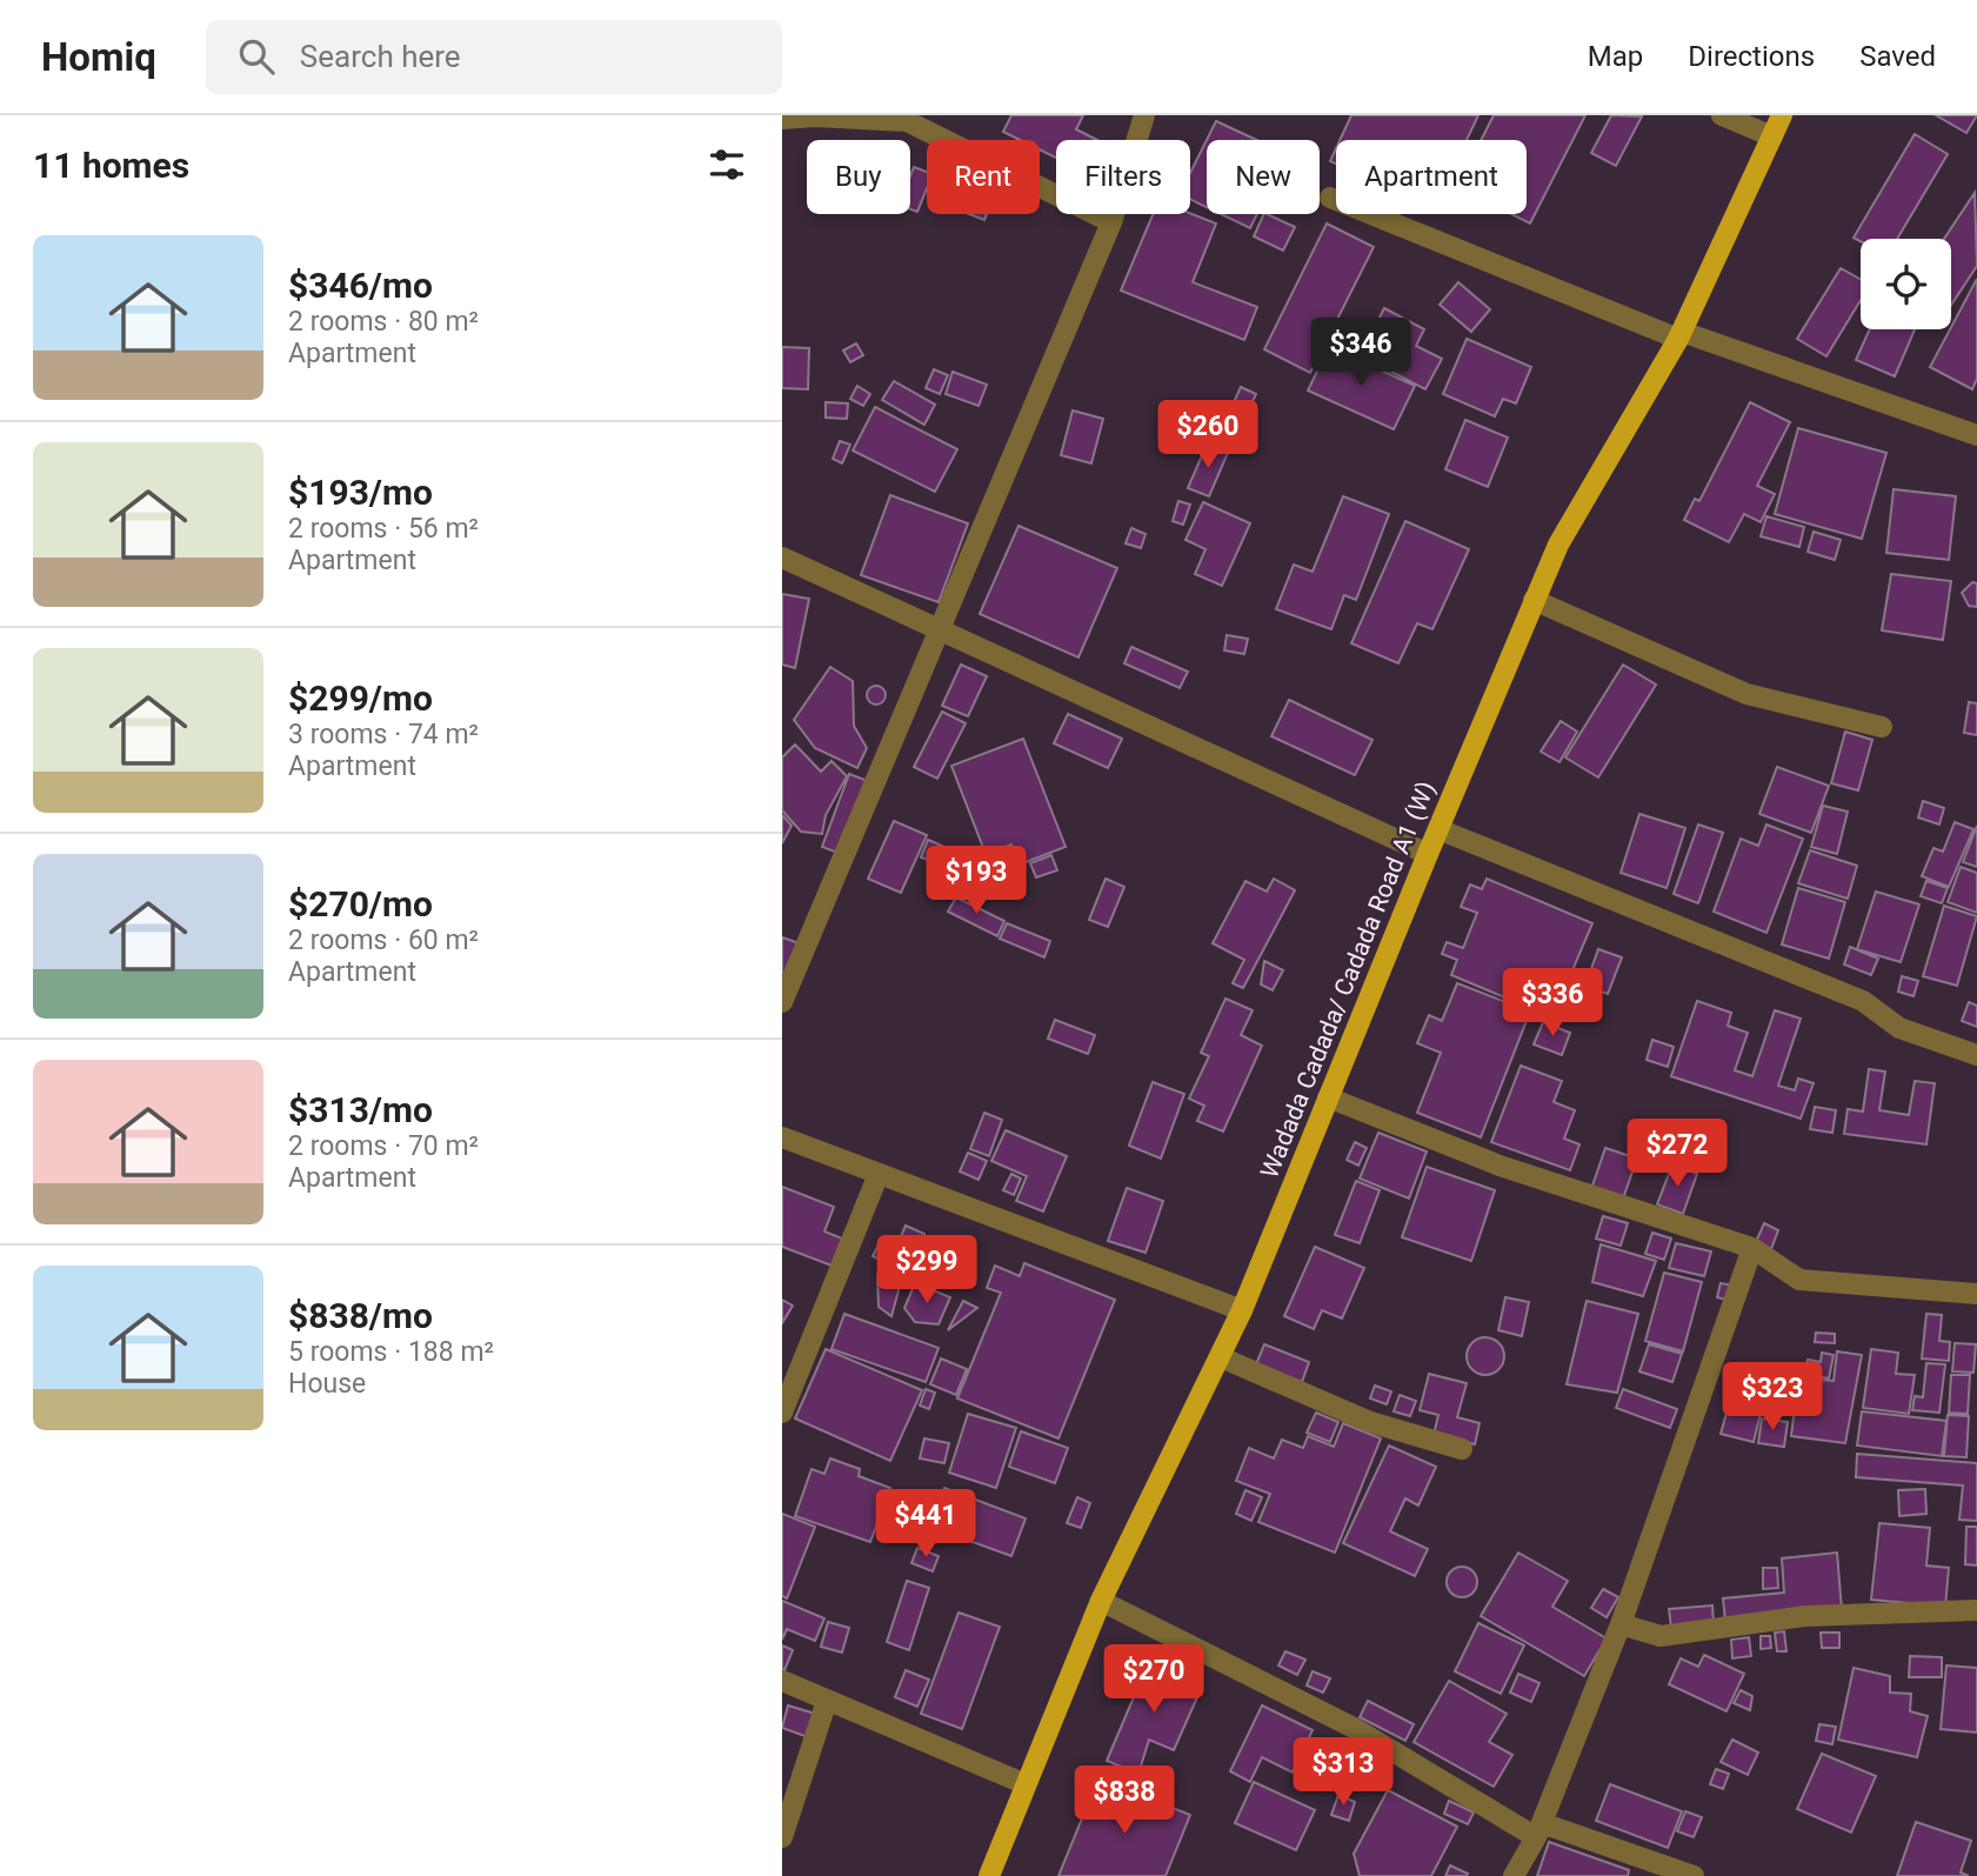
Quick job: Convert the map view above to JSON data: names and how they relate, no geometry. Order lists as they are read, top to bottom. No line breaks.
{"streets":{"main road":["Wadada Cadada/ Cadada Road A1 (W)"]},"page":{"header":"Homiq","search":"Search here","nav":["Map","Directions","Saved"],"heading":"11 homes","chip":["Buy","Rent","Filters","New","Apartment"],"list":[{"name":"$346/mo","note":"2 rooms · 80 m² · Apartment"},{"name":"$193/mo","note":"2 rooms · 56 m² · Apartment"},{"name":"$299/mo","note":"3 rooms · 74 m² · Apartment"},{"name":"$270/mo","note":"2 rooms · 60 m² · Apartment"},{"name":"$313/mo","note":"2 rooms · 70 m² · Apartment"},{"name":"$838/mo","note":"5 rooms · 188 m² · House"}],"price":["$346","$260","$193","$336","$272","$299","$323","$441","$270","$313","$838"]}}
